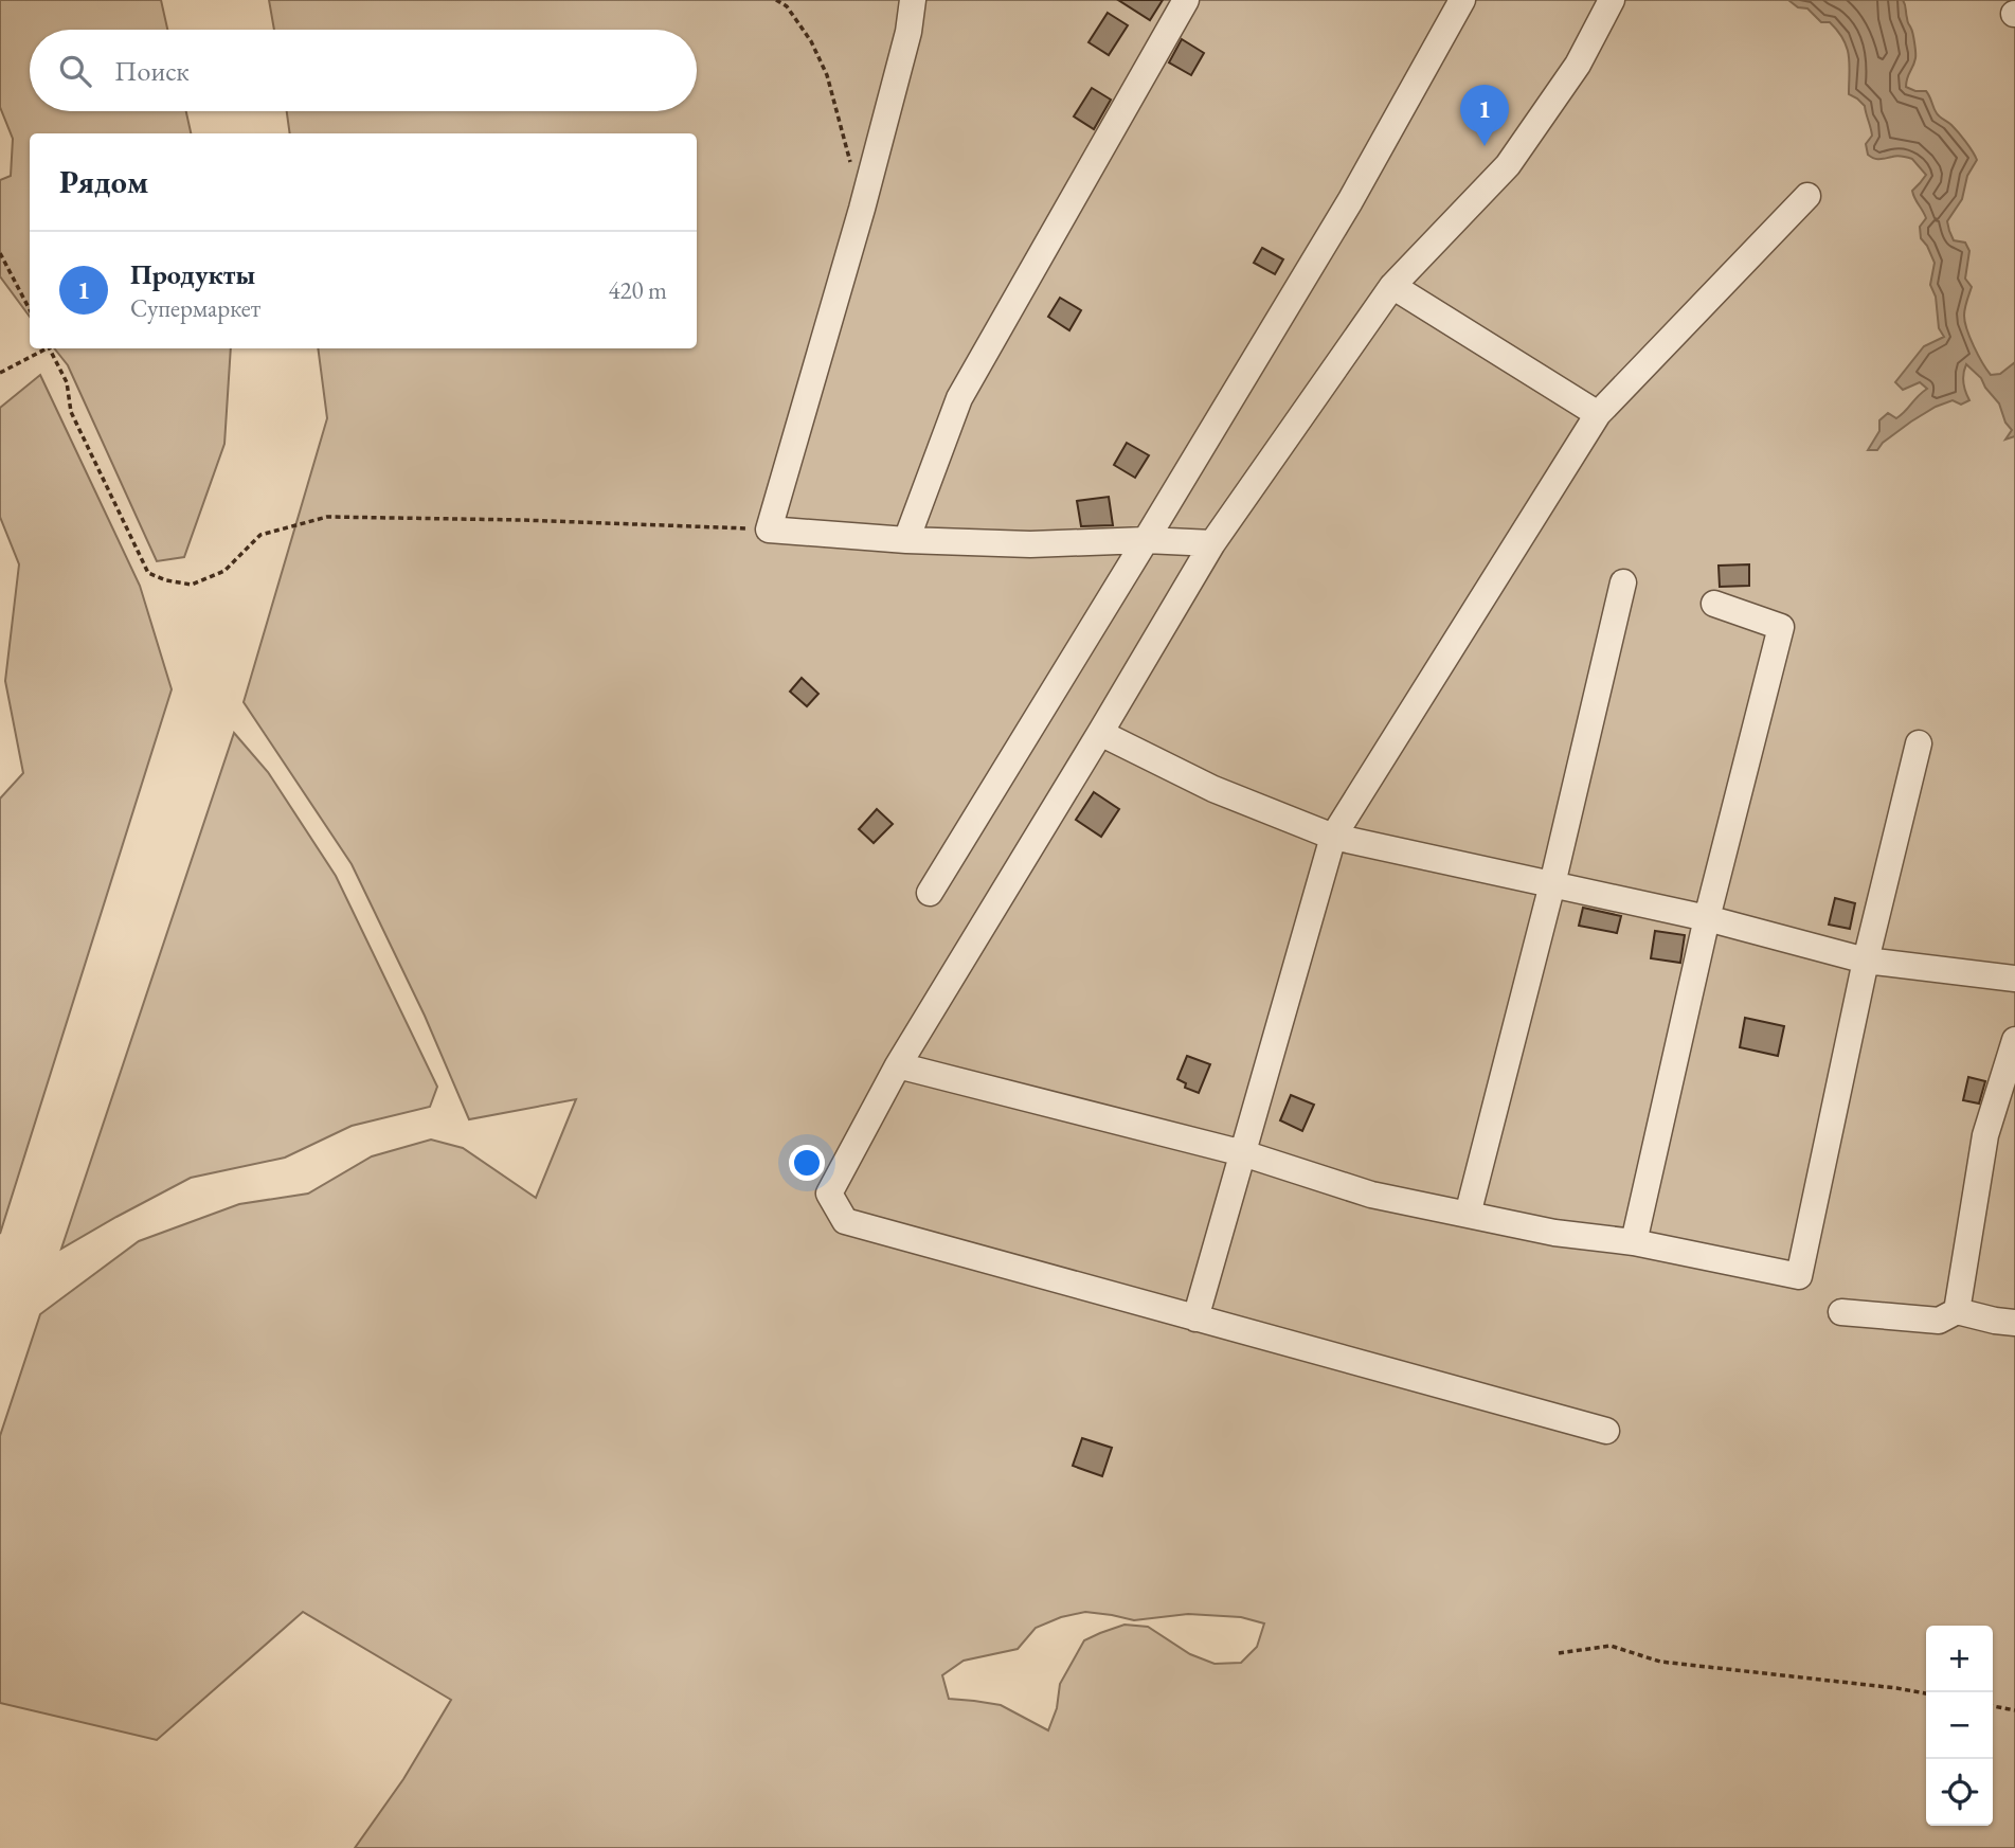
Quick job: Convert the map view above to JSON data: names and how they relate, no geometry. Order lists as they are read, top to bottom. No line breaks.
{"page":{"search":"Поиск","pins":"1","heading":"Рядом","list":[{"mark":"1","name":"Продукты","note":"Супермаркет","value":"420 m"}],"map_buttons":["+","−"]}}
